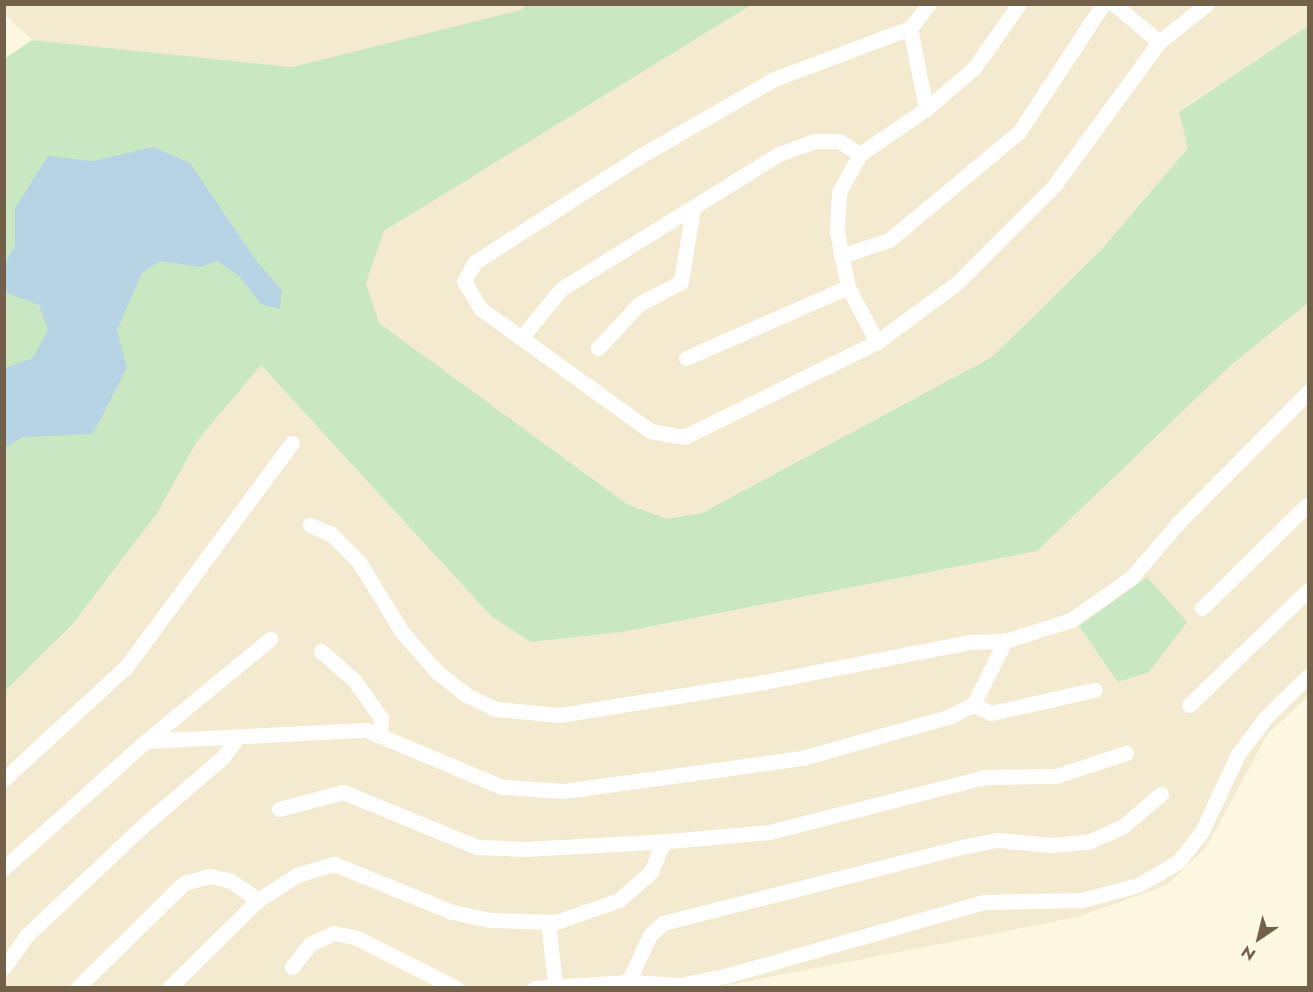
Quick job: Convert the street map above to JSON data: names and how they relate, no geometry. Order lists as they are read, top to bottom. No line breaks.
{"north":"bottom left"}
